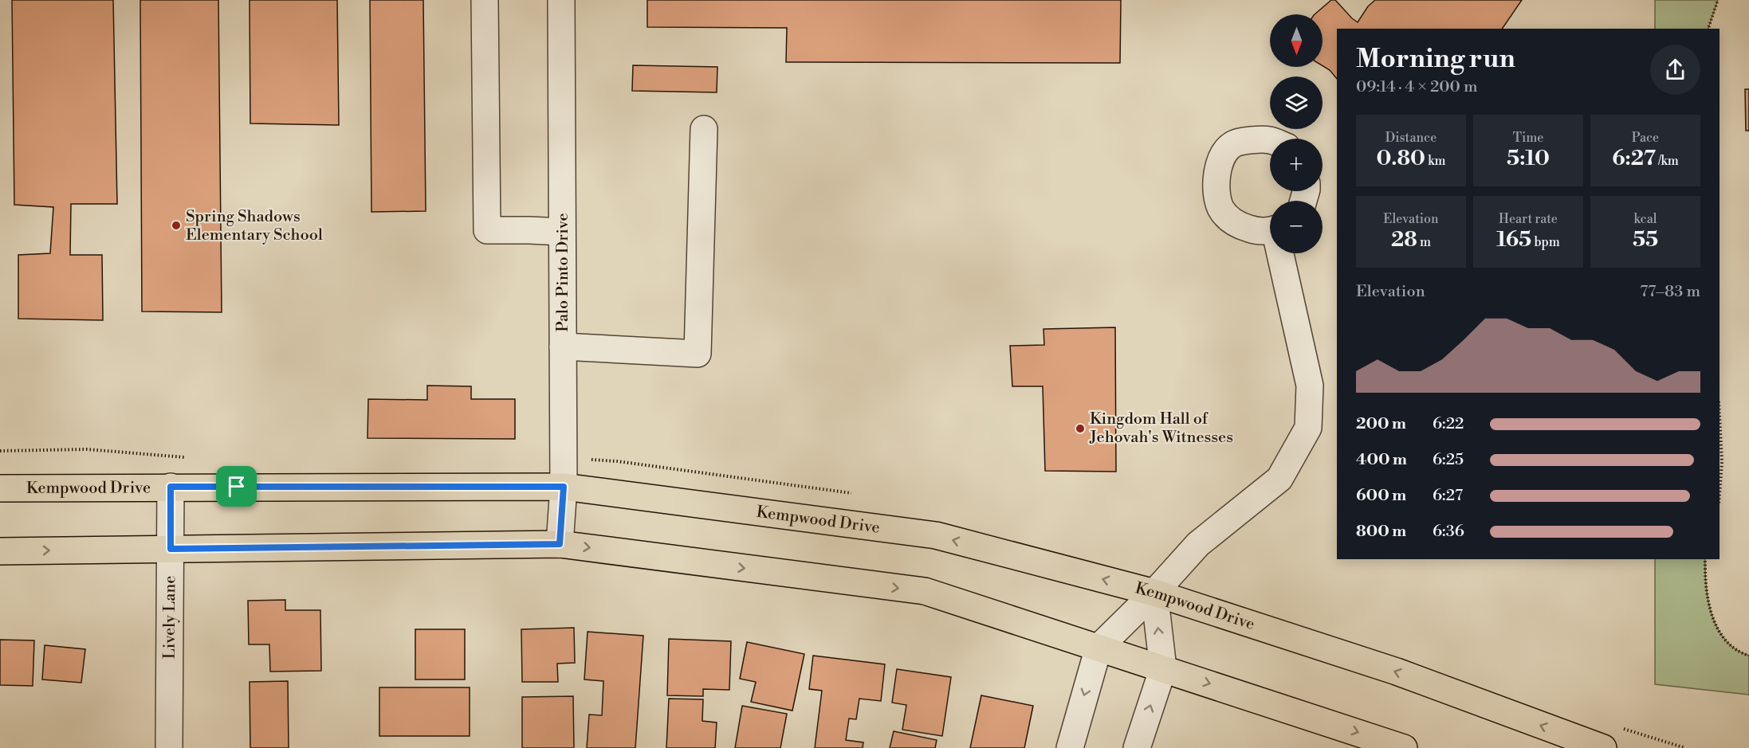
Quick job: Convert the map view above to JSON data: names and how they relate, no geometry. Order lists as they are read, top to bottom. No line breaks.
{"streets":{"main road":["Kempwood Drive"],"street":["Palo Pinto Drive","Lively Lane"]},"crossings":[["Palo Pinto Drive","Kempwood Drive"],["Kempwood Drive","Lively Lane"]],"places":["Spring Shadows Elementary School","Kingdom Hall of Jehovah's Witnesses"],"north":"bottom","page":{"map_buttons":["+","−"],"heading":["Morning run","09:14 · 4 × 200 m"],"stats":[["Distance","0.80 km"],["Time","5:10"],["Pace","6:27 /km"],["Elevation","28 m"],["Heart rate","165 bpm"],["kcal","55"]],"chart":["Elevation","77–83 m"],"list":[{"name":"200 m","note":"6:22"},{"name":"400 m","note":"6:25"},{"name":"600 m","note":"6:27"},{"name":"800 m","note":"6:36"}]}}
